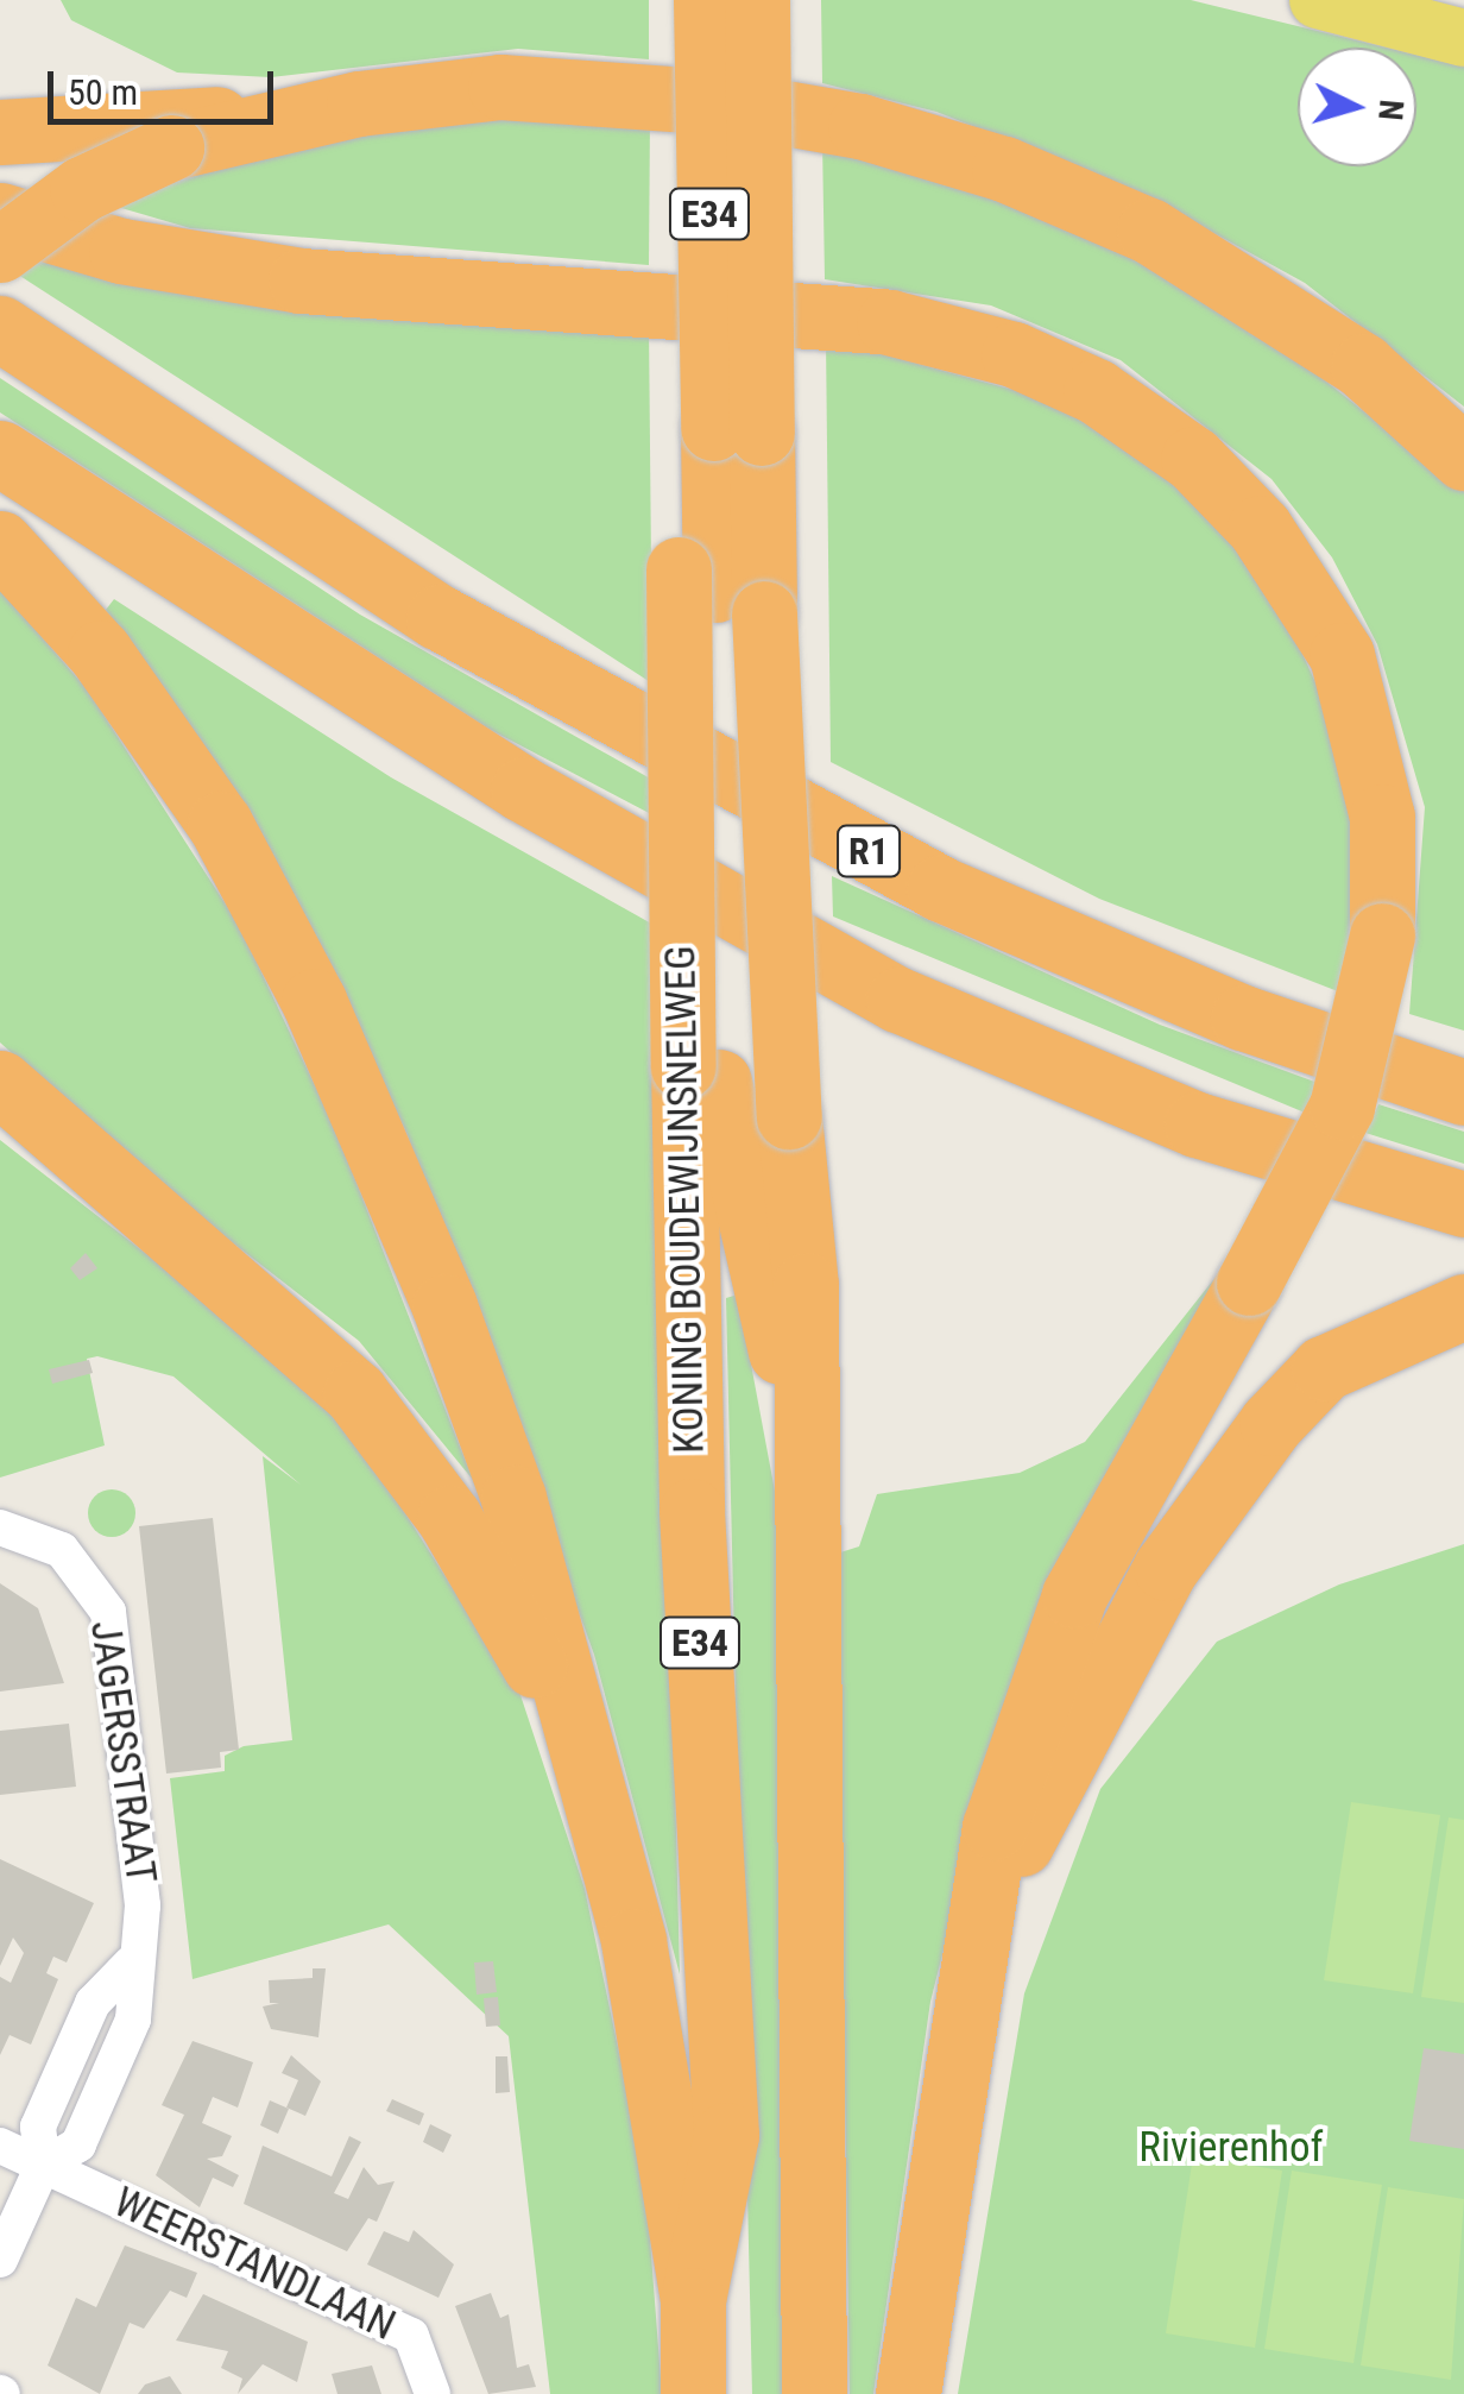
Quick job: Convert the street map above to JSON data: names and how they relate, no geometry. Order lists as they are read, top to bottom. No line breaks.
{"streets":{"highway":["E34","R1","KONING BOUDEWIJNSNELWEG"],"street":["JAGERSSTRAAT","WEERSTANDLAAN"]},"crossings":[["E34","KONING BOUDEWIJNSNELWEG"],["JAGERSSTRAAT","WEERSTANDLAAN"]],"parks":["Rivierenhof"],"scale_bar":"50 m","north":"right"}
